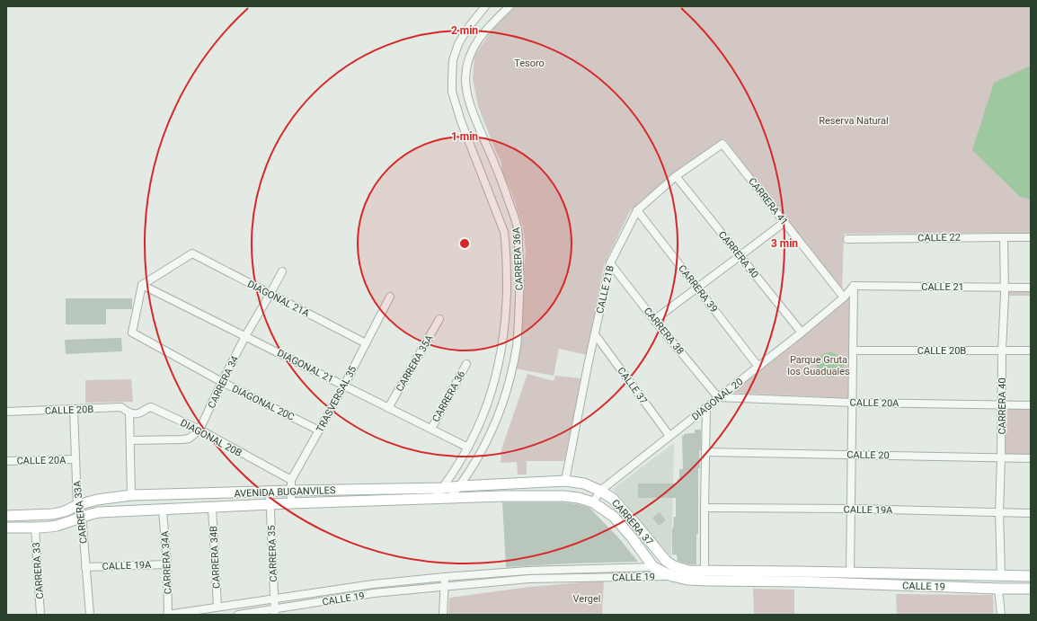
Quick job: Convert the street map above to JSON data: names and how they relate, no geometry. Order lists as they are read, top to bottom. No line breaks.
{"streets":{"main road":["AVENIDA BUGANVILES","CARRERA 37","CALLE 19"],"street":["CARRERA 41","CALLE 22","CARRERA 40","CARRERA 36A","CALLE 21","CARRERA 39","CALLE 21B","DIAGONAL 21A","CARRERA 38","CALLE 20B","CARRERA 35A","DIAGONAL 21","CARRERA 34","CALLE 37","CARRERA 36","TRASVERSAL 35","DIAGONAL 20","DIAGONAL 20C","CALLE 20A","DIAGONAL 20B","CALLE 20","CALLE 19A","CARRERA 33A","CARRERA 35","CARRERA 34B","CARRERA 34A","CARRERA 33"]},"crossings":[["CARRERA 41","CALLE 21B"],["CARRERA 41","DIAGONAL 20"],["CALLE 22","CARRERA 40"],["CARRERA 40","CALLE 21"],["CARRERA 40","CALLE 21B"],["CARRERA 40","CALLE 20B"],["CARRERA 40","DIAGONAL 20"],["CARRERA 40","CALLE 20A"],["CARRERA 40","CALLE 20"],["CARRERA 40","CALLE 19A"],["CARRERA 40","CALLE 19"],["CARRERA 36A","DIAGONAL 21"],["CARRERA 36A","AVENIDA BUGANVILES"],["CARRERA 39","CALLE 21B"],["CARRERA 39","DIAGONAL 20"],["CALLE 21B","CARRERA 38"],["CALLE 21B","CALLE 37"],["CALLE 21B","AVENIDA BUGANVILES"],["CALLE 21B","CARRERA 37"],["DIAGONAL 21A","DIAGONAL 21"],["DIAGONAL 21A","CARRERA 34"],["DIAGONAL 21A","TRASVERSAL 35"],["DIAGONAL 21A","DIAGONAL 20C"],["CARRERA 38","DIAGONAL 20"],["CARRERA 38","CALLE 20A"],["CALLE 20B","DIAGONAL 20B"],["CALLE 20B","CARRERA 33A"],["CARRERA 35A","DIAGONAL 21"],["DIAGONAL 21","CARRERA 34"],["DIAGONAL 21","CARRERA 36"],["DIAGONAL 21","TRASVERSAL 35"],["DIAGONAL 21","DIAGONAL 20C"],["CARRERA 34","DIAGONAL 20C"],["CARRERA 34","DIAGONAL 20B"],["CALLE 37","DIAGONAL 20"],["TRASVERSAL 35","DIAGONAL 20C"],["TRASVERSAL 35","DIAGONAL 20B"],["TRASVERSAL 35","AVENIDA BUGANVILES"],["DIAGONAL 20","CALLE 20A"],["DIAGONAL 20","CARRERA 37"],["CALLE 20A","CARRERA 33A"],["AVENIDA BUGANVILES","CARRERA 33A"],["AVENIDA BUGANVILES","CARRERA 37"],["AVENIDA BUGANVILES","CARRERA 35"],["AVENIDA BUGANVILES","CARRERA 34B"],["AVENIDA BUGANVILES","CARRERA 34A"],["AVENIDA BUGANVILES","CARRERA 33"],["CALLE 19A","CARRERA 33A"],["CALLE 19A","CARRERA 34A"],["CARRERA 37","CALLE 19"],["CARRERA 35","CALLE 19"],["CARRERA 34B","CALLE 19"],["CARRERA 34A","CALLE 19"]],"parks":["Tesoro","Reserva Natural","Parque Gruta los Guaduales","Vergel"],"rings":["2 min","1 min","3 min"]}
